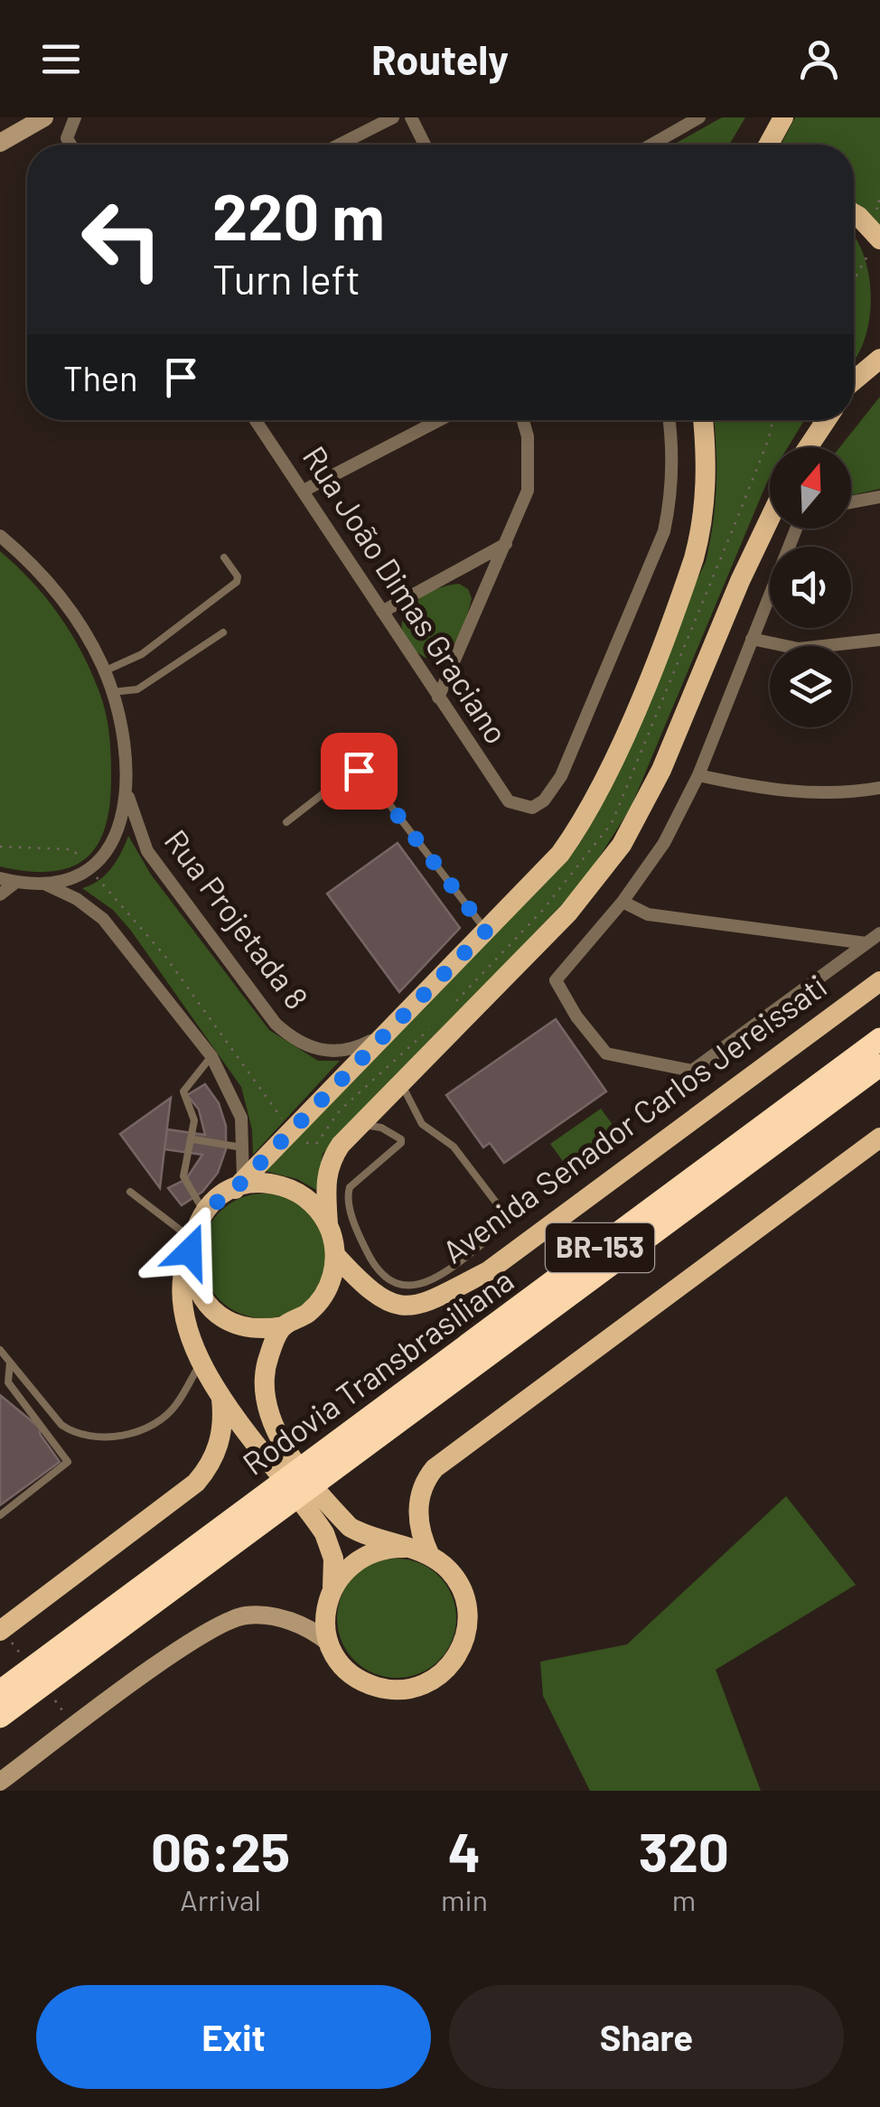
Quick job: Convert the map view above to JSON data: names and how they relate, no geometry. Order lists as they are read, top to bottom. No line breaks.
{"streets":{"highway":["BR-153","Rodovia Transbrasiliana"],"main road":["Avenida Senador Carlos Jereissati"],"street":["Rua João Dimas Graciano","Rua Projetada 8"]},"north":"top","page":{"header":"Routely","turn":["220 m","Turn left"],"then":"Then","eta":["06:25","Arrival","4","min","320","m"],"buttons":["Exit","Share"]}}
